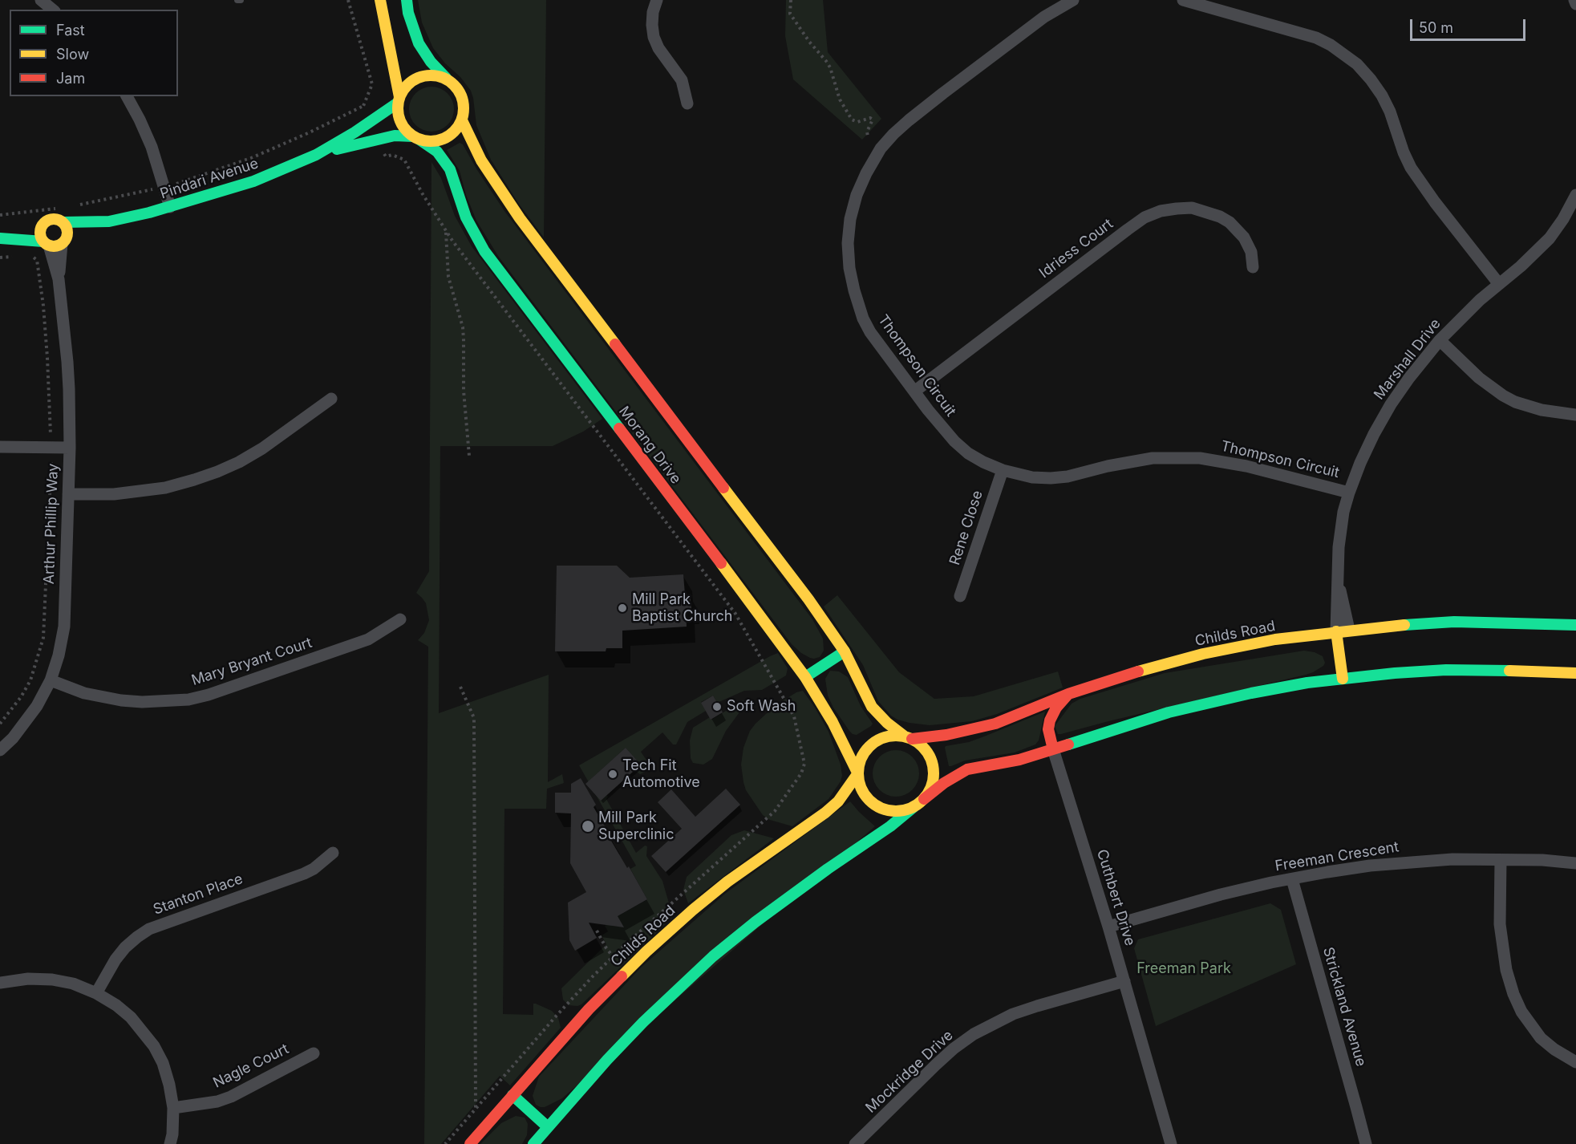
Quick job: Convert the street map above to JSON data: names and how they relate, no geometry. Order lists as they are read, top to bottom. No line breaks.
{"streets":{"main road":["Pindari Avenue","Morang Drive","Childs Road","Cuthbert Drive"],"street":["Idriess Court","Marshall Drive","Thompson Circuit","Arthur Phillip Way","Rene Close","Mary Bryant Court","Freeman Crescent","Stanton Place","Strickland Avenue","Nagle Court","Mockridge Drive"]},"crossings":[["Pindari Avenue","Morang Drive"],["Pindari Avenue","Arthur Phillip Way"],["Idriess Court","Thompson Circuit"],["Marshall Drive","Thompson Circuit"],["Marshall Drive","Childs Road"],["Thompson Circuit","Rene Close"],["Morang Drive","Childs Road"],["Arthur Phillip Way","Mary Bryant Court"],["Childs Road","Cuthbert Drive"],["Freeman Crescent","Cuthbert Drive"],["Freeman Crescent","Strickland Avenue"],["Cuthbert Drive","Mockridge Drive"]],"parks":["Freeman Park"],"places":["Mill Park Baptist Church","Soft Wash","Tech Fit Automotive","Mill Park Superclinic"],"legend":["Fast","Slow","Jam"],"scale_bar":"50 m"}
